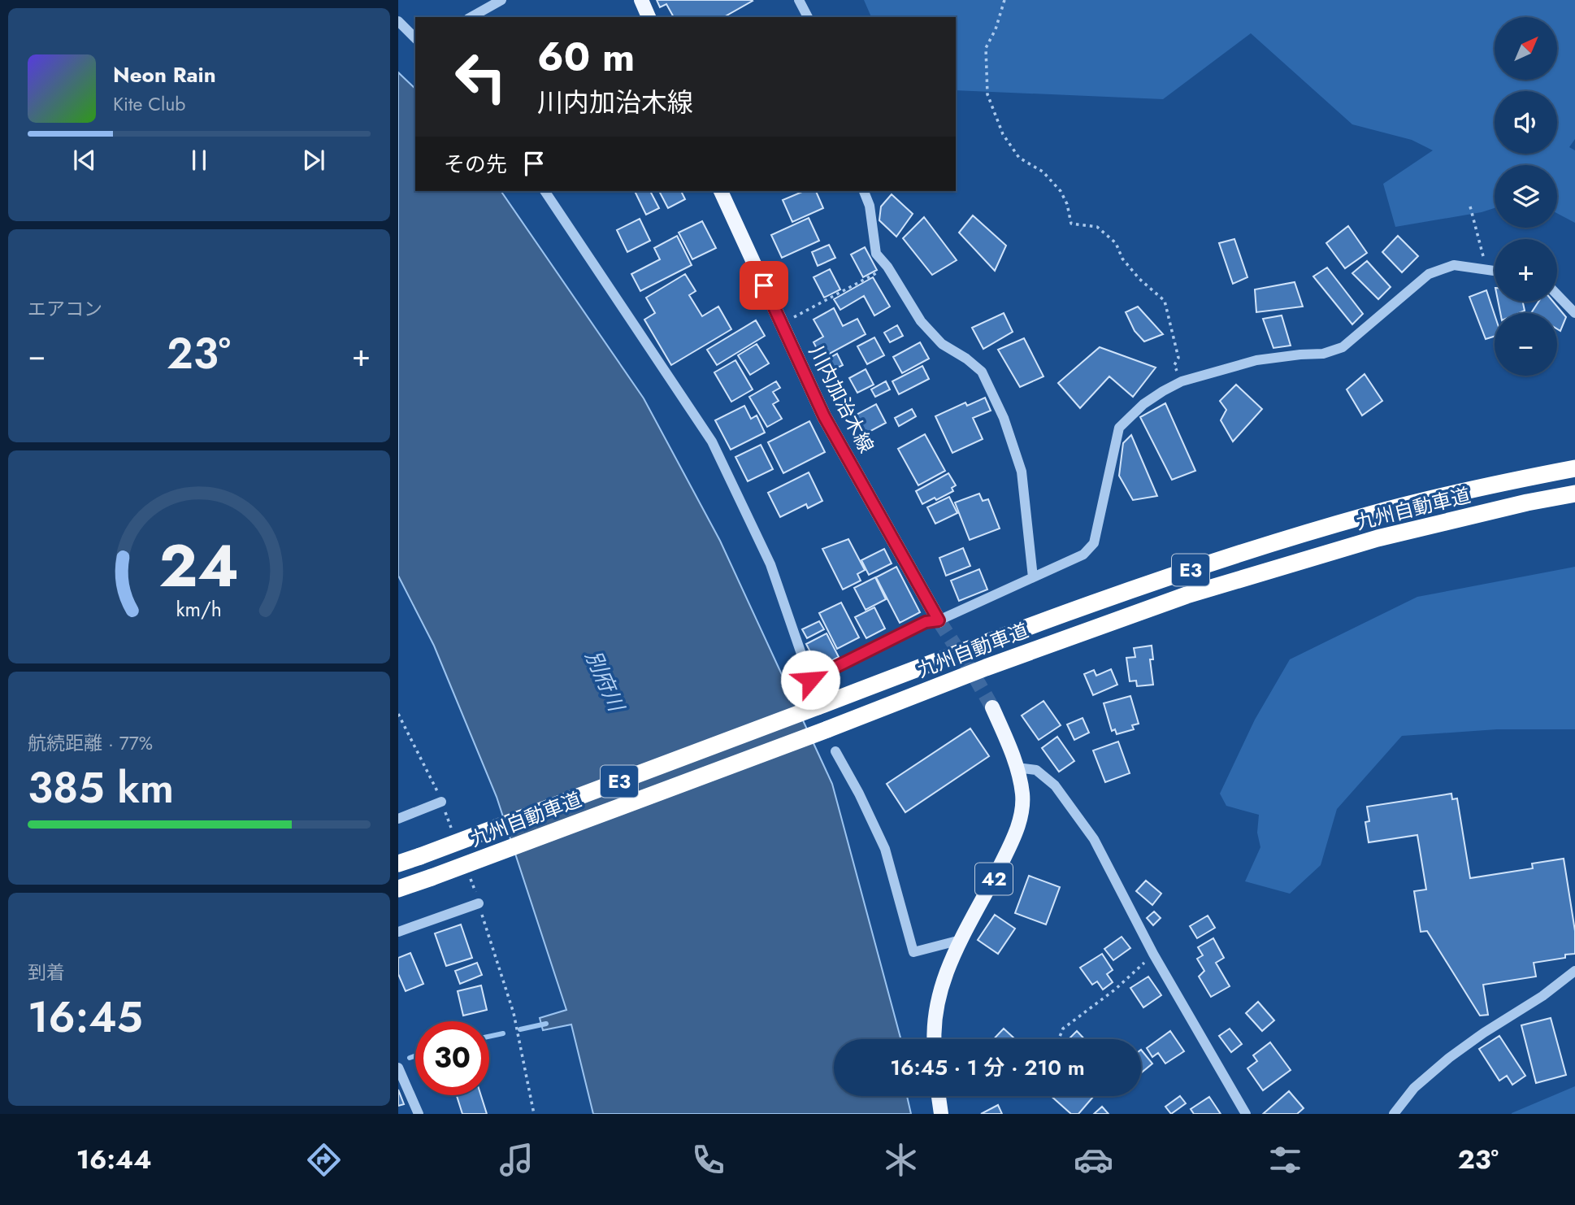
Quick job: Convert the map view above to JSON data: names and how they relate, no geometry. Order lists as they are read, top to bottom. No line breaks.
{"streets":{"highway":["九州自動車道","E3"],"main road":["川内加治木線","42"]},"water":["別府川"],"north":"top right","page":{"map_buttons":["+","−"],"turn":["60 m","川内加治木線"],"song":["Neon Rain","Kite Club"],"then":"その先","tile":["エアコン",["航続距離 · 77%","385 km"],["到着","16:45"]],"heat":["−","23°","+"],"limit":"30","trip":"16:45 · 1 分 · 210 m","tabs":["16:44","23°"],"gauge":["24","km/h"]}}
